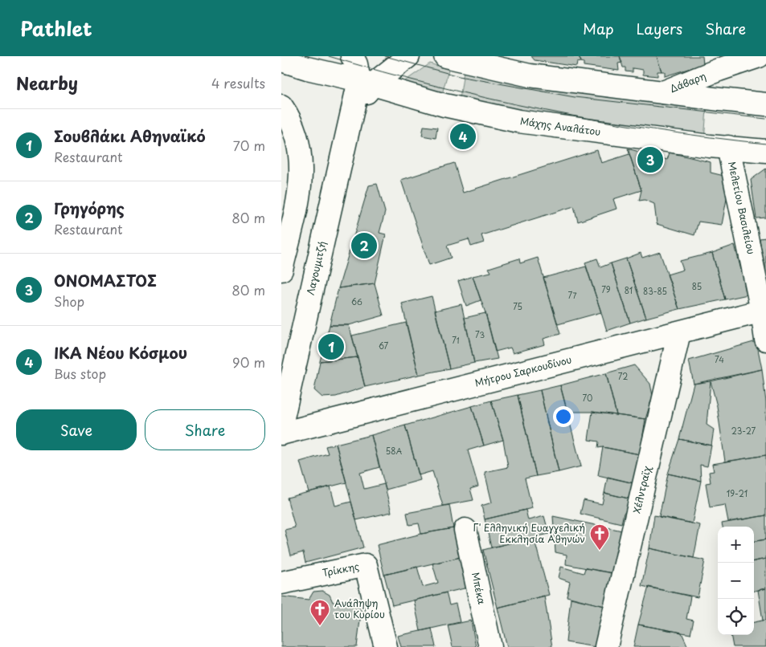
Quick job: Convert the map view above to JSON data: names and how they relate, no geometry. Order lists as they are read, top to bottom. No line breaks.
{"streets":{"street":["Δάβαρη","Μάχης Αναλάτου","Μελετίου Βασιλείου","Λαγουμιτζή","Μήτρου Σαρκουδίνου","Χέλντραϊχ","Τρίκκης","Μπέκα"]},"crossings":[["Μάχης Αναλάτου","Μελετίου Βασιλείου"],["Μάχης Αναλάτου","Λαγουμιτζή"],["Μελετίου Βασιλείου","Μήτρου Σαρκουδίνου"],["Μήτρου Σαρκουδίνου","Χέλντραϊχ"]],"places":{"church":["Γ' Ελληνική Ευαγγελική Εκκλησία Αθηνών","Ανάληψη του Κυρίου"]},"house_numbers":["85","79","81","83-85","77","66","75","73","71","67","74","72","70","23-27","58Α","19-21"],"page":{"header":"Pathlet","nav":["Map","Layers","Share"],"heading":["Nearby","4 results"],"list":[{"mark":"1","name":"Σουβλάκι Αθηναϊκό","note":"Restaurant","value":"70 m"},{"mark":"2","name":"Γρηγόρης","note":"Restaurant","value":"80 m"},{"mark":"3","name":"ΟΝΟΜΑΣΤΟΣ","note":"Shop","value":"80 m"},{"mark":"4","name":"ΙΚΑ Νέου Κόσμου","note":"Bus stop","value":"90 m"}],"pins":["4","3","2","1"],"buttons":["Save","Share"],"map_buttons":["+","−"]}}
